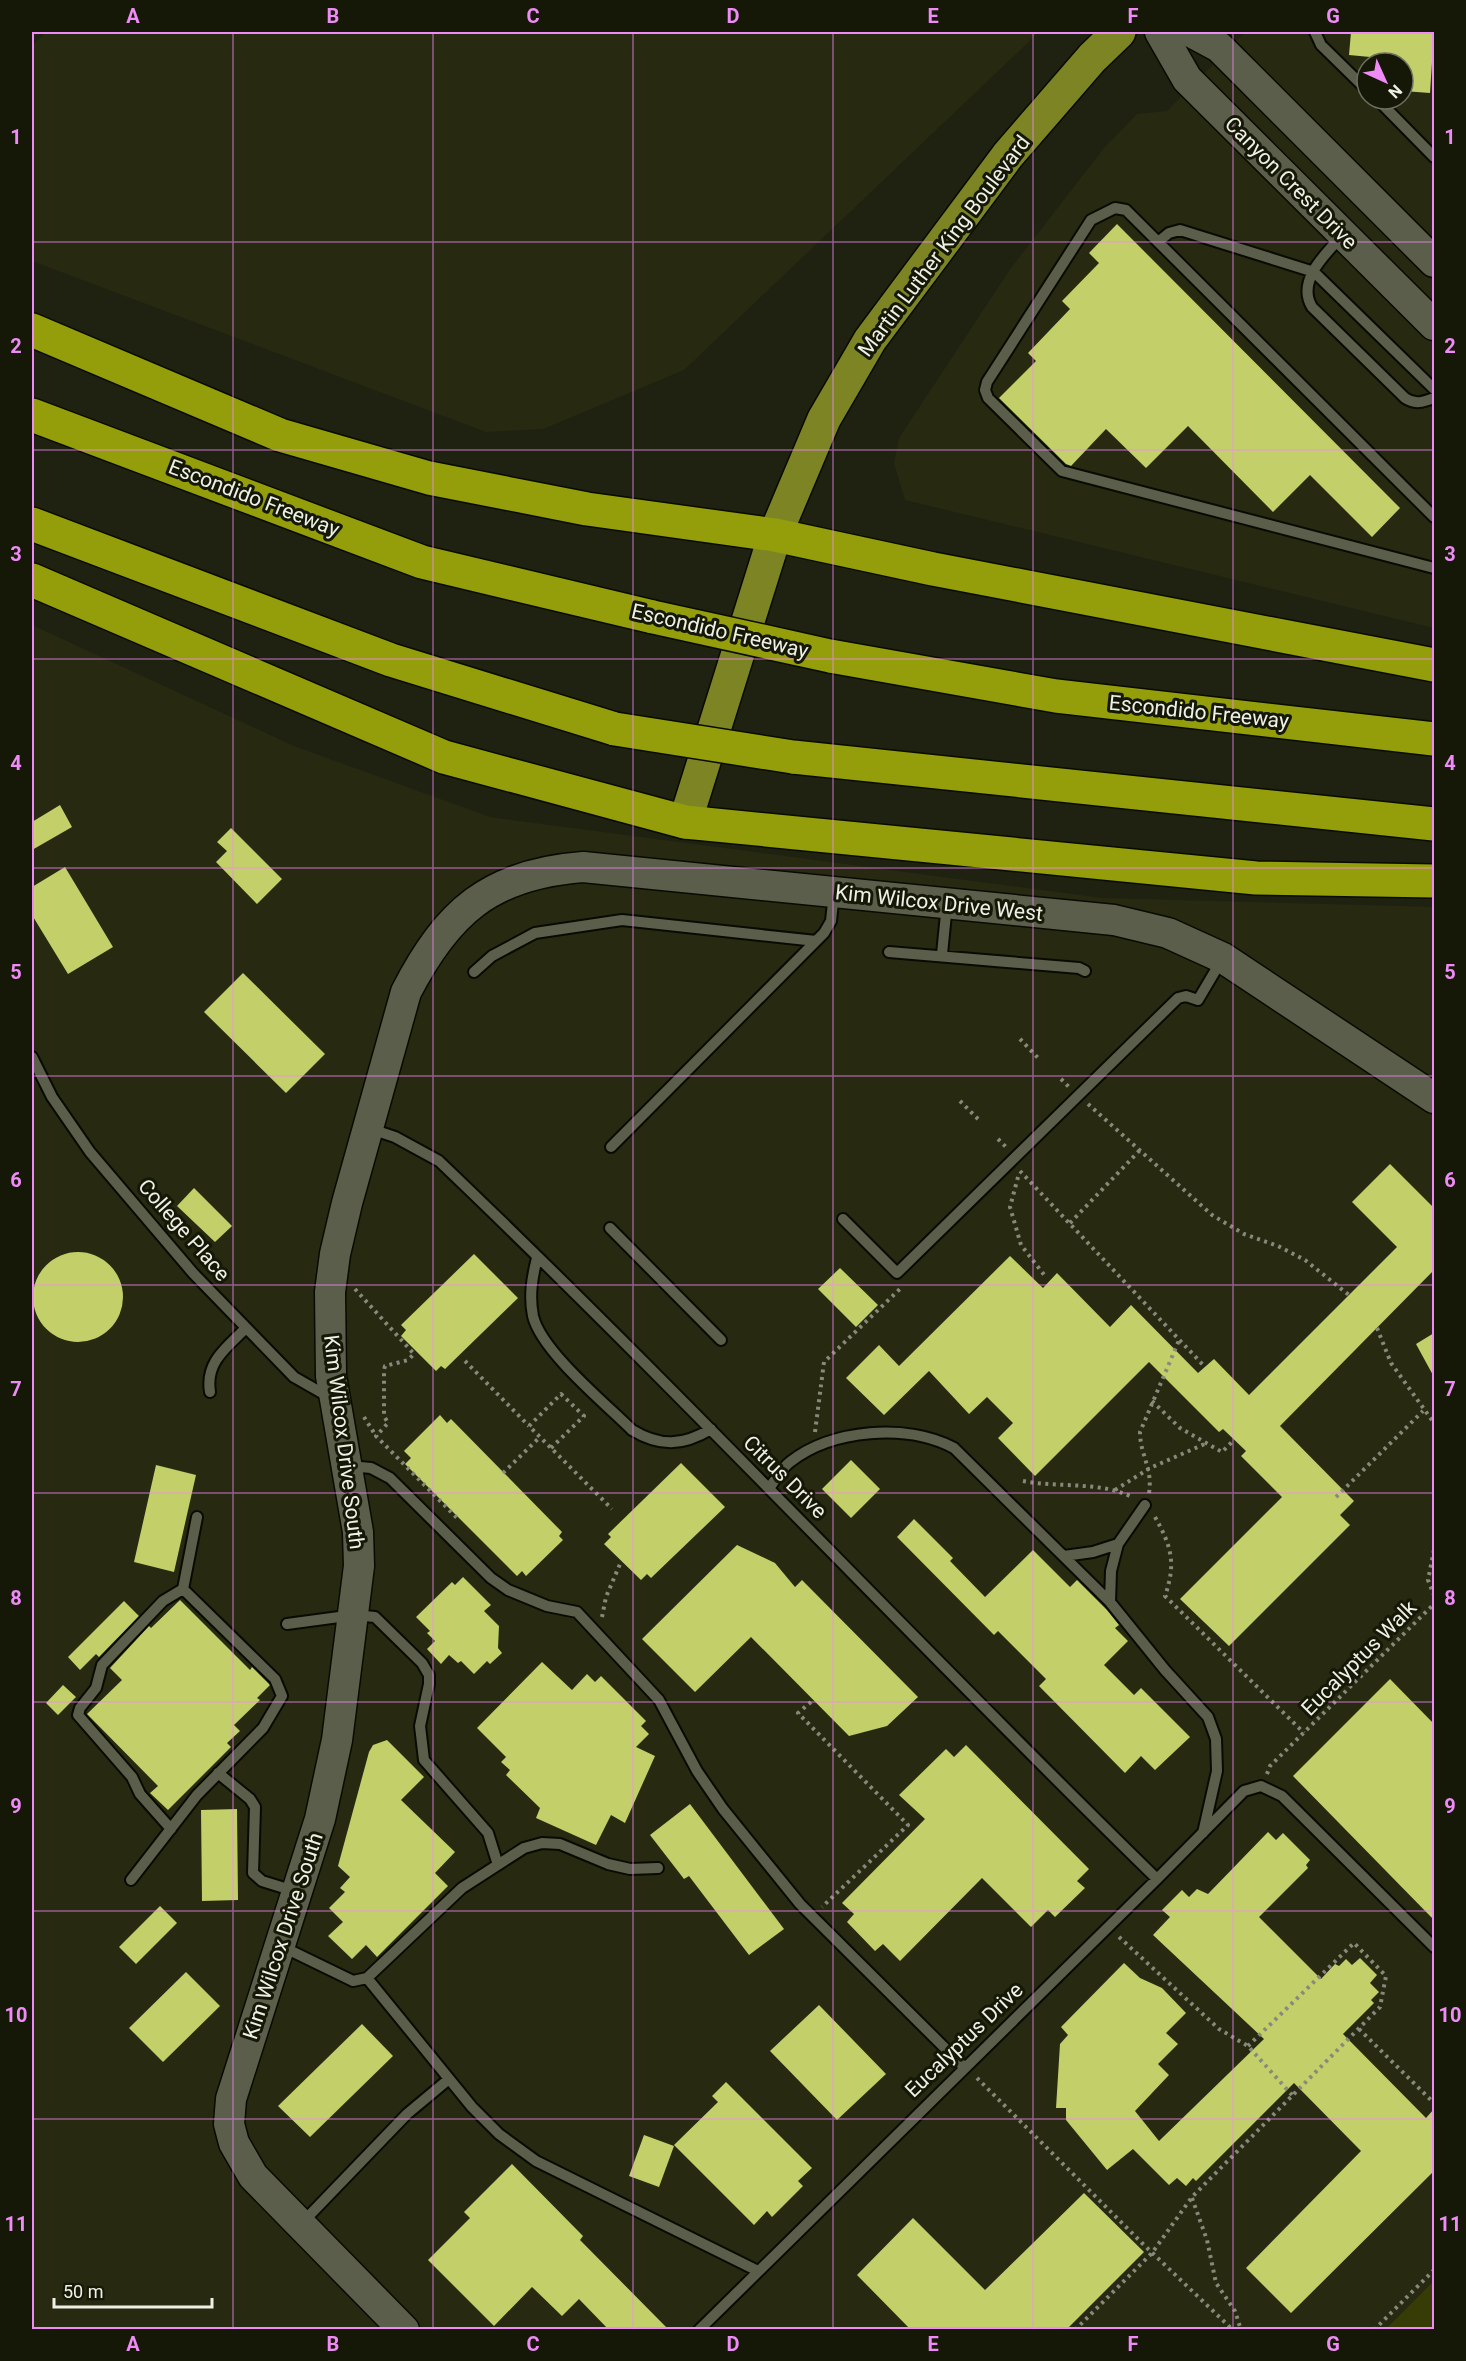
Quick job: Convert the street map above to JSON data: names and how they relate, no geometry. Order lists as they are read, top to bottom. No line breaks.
{"streets":{"highway":["Escondido Freeway"],"main road":["Martin Luther King Boulevard"],"street":["Canyon Crest Drive","Kim Wilcox Drive West","Kim Wilcox Drive South"],"lane":["College Place","Citrus Drive","Eucalyptus Drive"],"path":["Eucalyptus Walk"]},"crossings":[["Kim Wilcox Drive West","Kim Wilcox Drive South"],["College Place","Kim Wilcox Drive South"],["Kim Wilcox Drive South","Citrus Drive"],["Citrus Drive","Eucalyptus Drive"],["Eucalyptus Walk","Eucalyptus Drive"]],"scale_bar":"50 m","north":"bottom right","grid":{"columns":["A","B","C","D","E","F","G"],"rows":["1","2","3","4","5","6","7","8","9","10","11"]}}
